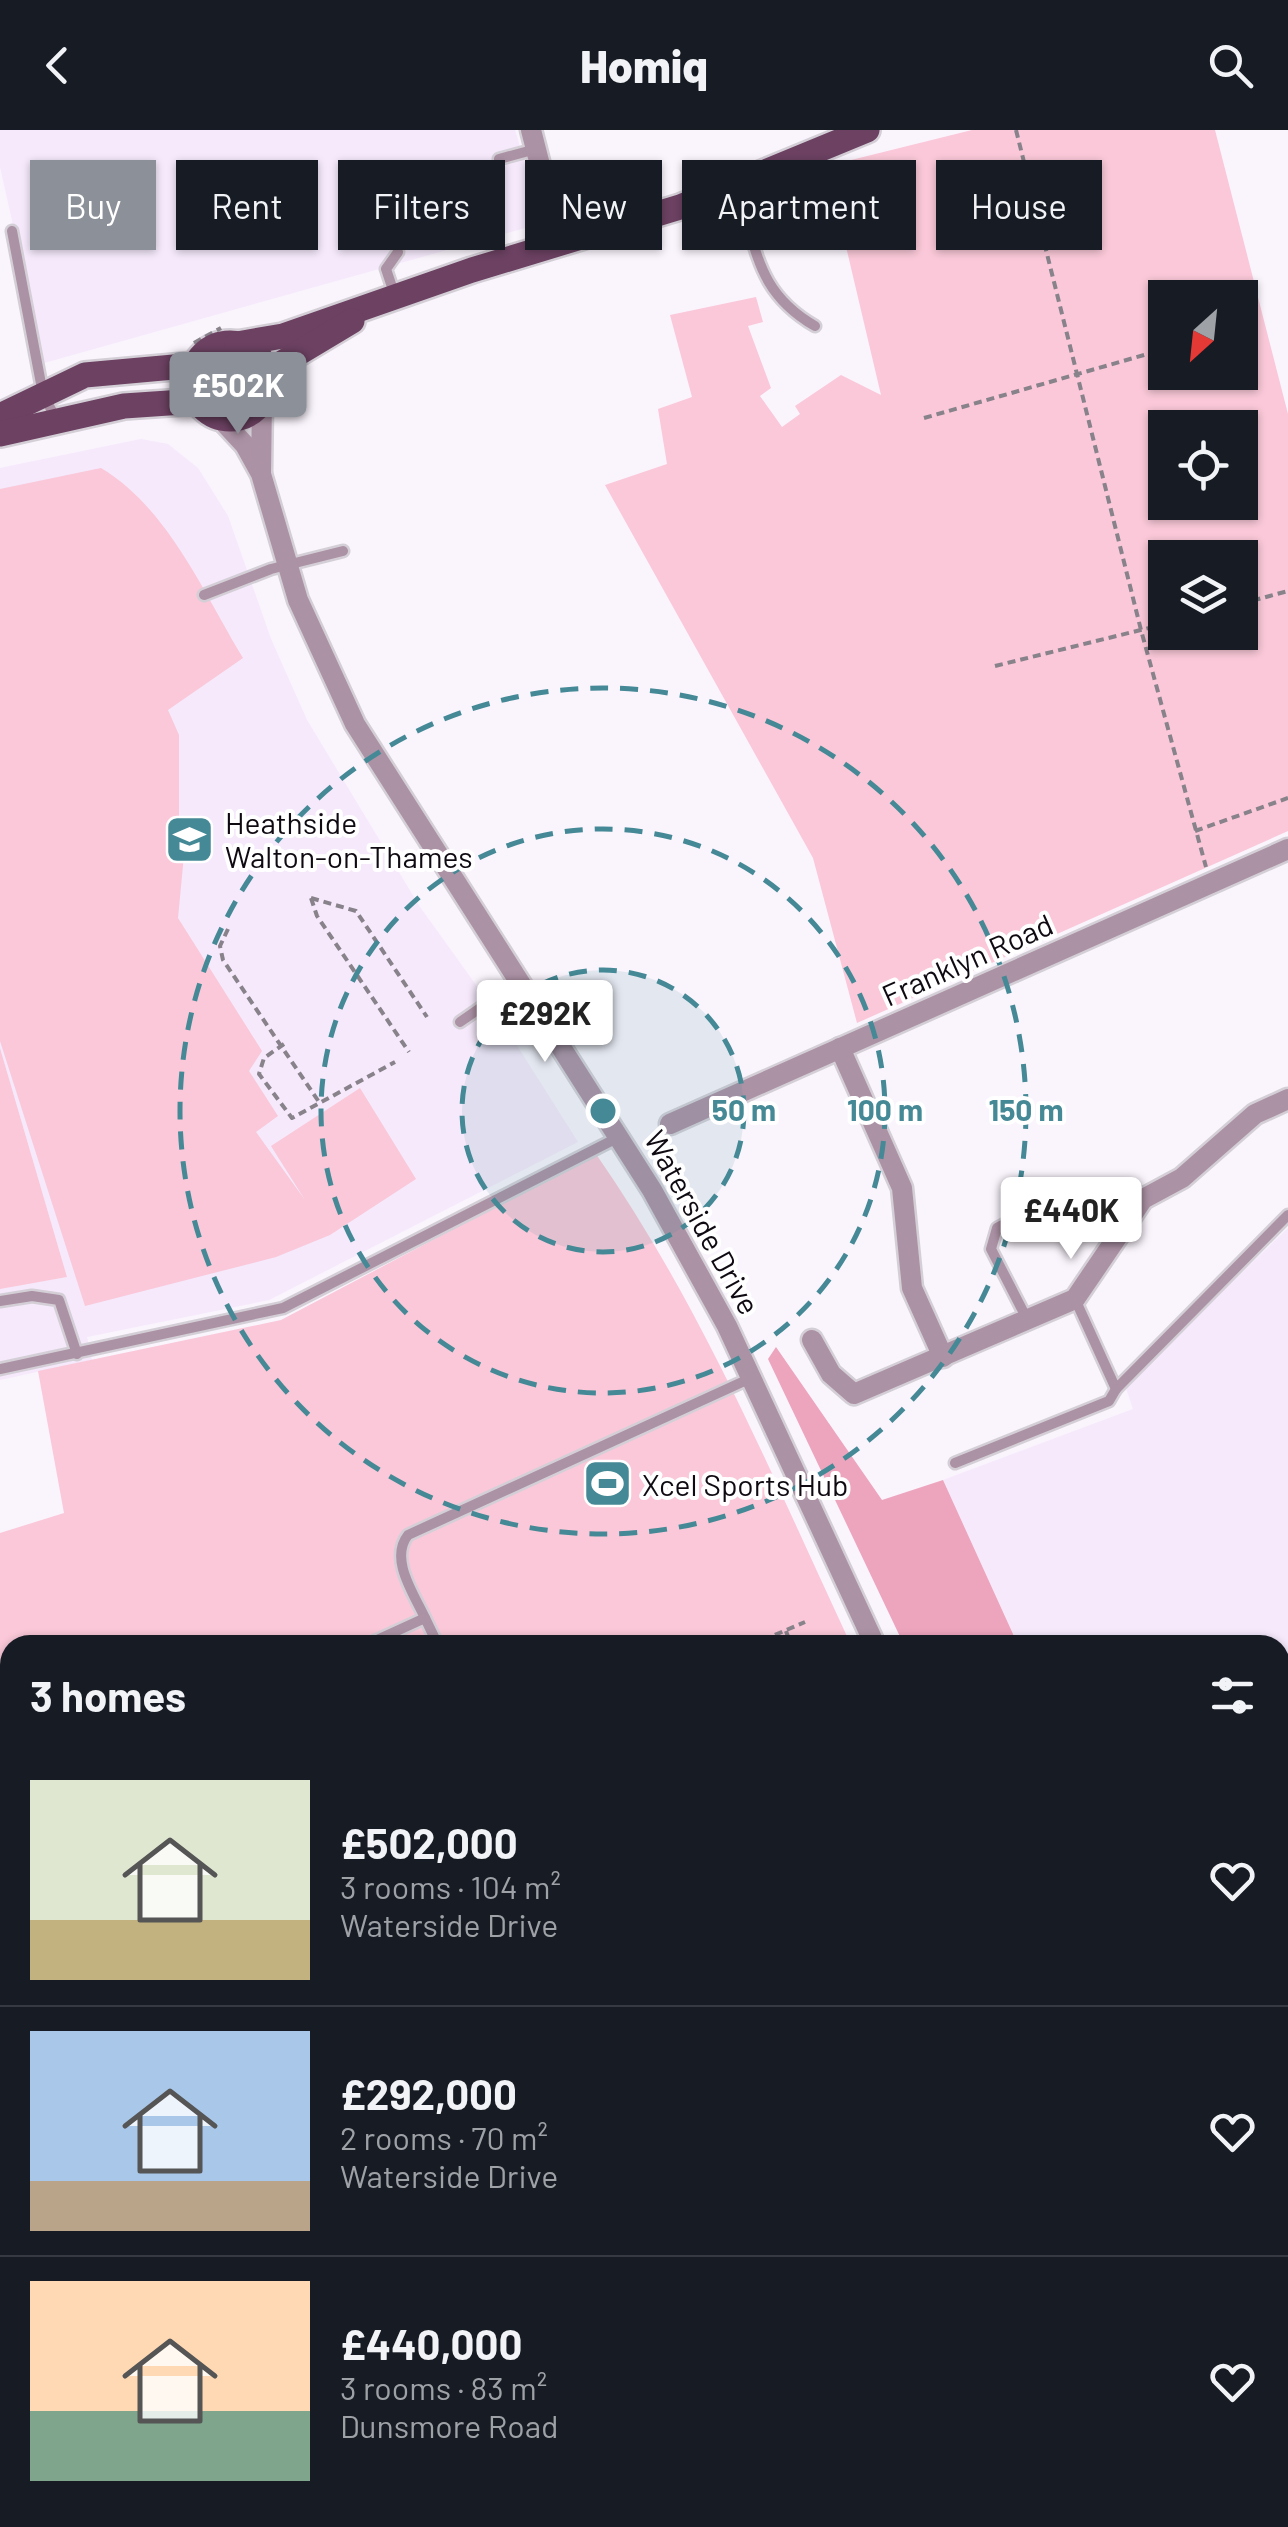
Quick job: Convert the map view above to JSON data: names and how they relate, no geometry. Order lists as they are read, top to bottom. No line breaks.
{"streets":{"street":["Franklyn Road","Waterside Drive"]},"places":{"school or university":["Heathside Walton-on-Thames"],"sports":["Xcel Sports Hub"]},"north":"bottom left","page":{"header":"Homiq","chip":["Buy","Rent","Filters","New","Apartment","House"],"price":["£502K","£292K","£440K"],"heading":"3 homes","list":[{"name":"£502,000","note":"3 rooms · 104 m² · Waterside Drive"},{"name":"£292,000","note":"2 rooms · 70 m² · Waterside Drive"},{"name":"£440,000","note":"3 rooms · 83 m² · Dunsmore Road"}]},"rings":["50 m","100 m","150 m"]}
